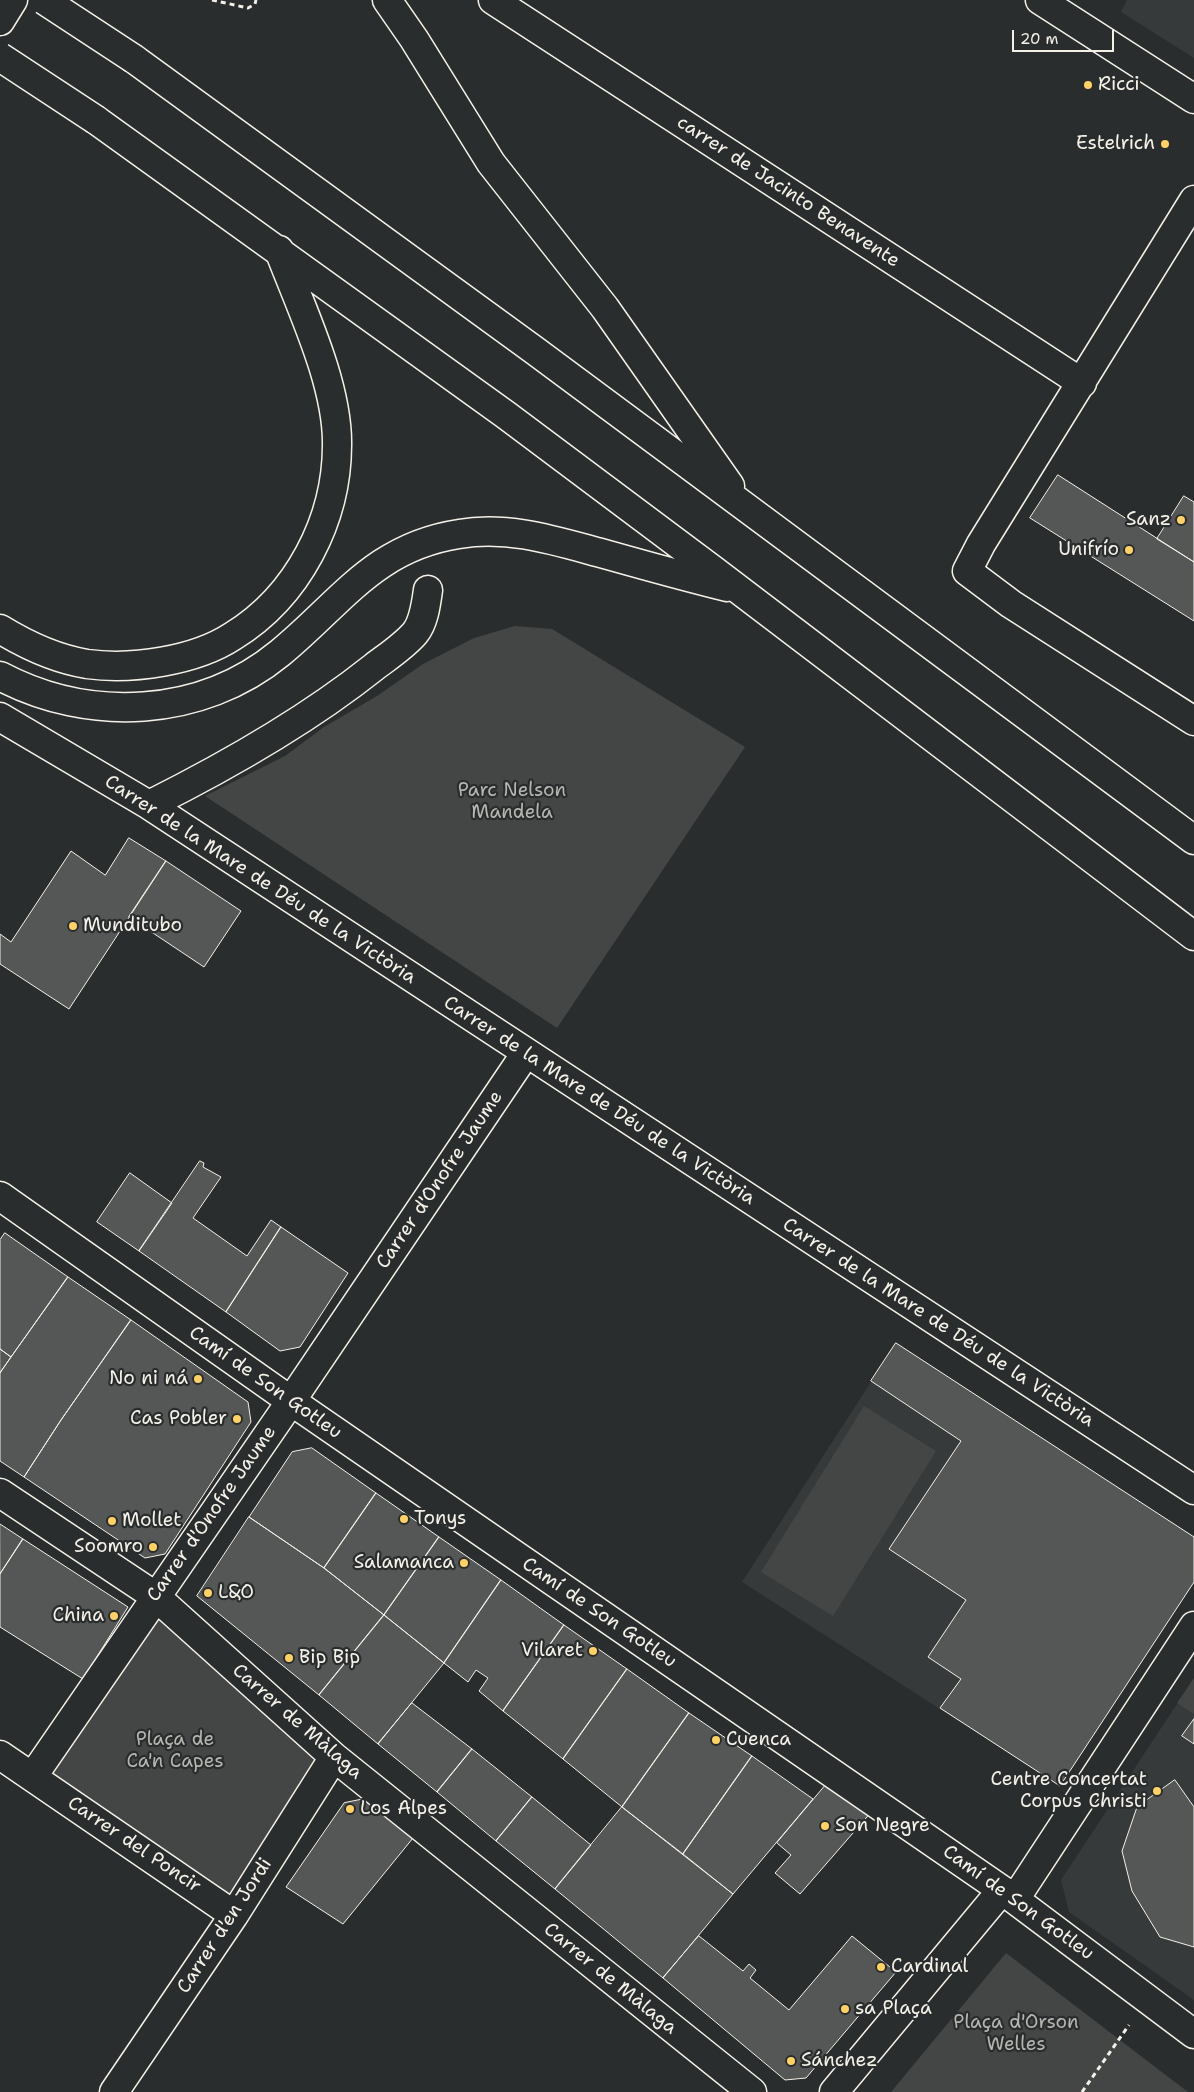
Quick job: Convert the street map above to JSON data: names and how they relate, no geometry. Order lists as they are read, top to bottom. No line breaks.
{"streets":{"main road":["carrer de Jacinto Benavente","Carrer de la Mare de Déu de la Victòria","Carrer d'Onofre Jaume","Camí de Son Gotleu","Carrer de Màlaga","Carrer del Poncir","Carrer d'en Jordi"]},"crossings":[["Carrer de la Mare de Déu de la Victòria","Carrer d'Onofre Jaume"],["Carrer d'Onofre Jaume","Camí de Son Gotleu"],["Carrer d'Onofre Jaume","Carrer de Màlaga"],["Carrer d'Onofre Jaume","Carrer del Poncir"],["Carrer de Màlaga","Carrer d'en Jordi"],["Carrer del Poncir","Carrer d'en Jordi"]],"parks":["Parc Nelson Mandela","Plaça de Ca'n Capes","Plaça d'Orson Welles"],"places":["Ricci","Estelrich","Sanz","Unifrío","Munditubo","No ni ná","Cas Pobler","Tonys","Mollet","Soomro","Salamanca","L&O","China","Vilaret","Bip Bip","Cuenca","Centre Concertat Corpus Christi","Los Alpes","Son Negre","Cardinal","sa Plaça","Sánchez"],"scale_bar":"20 m"}
